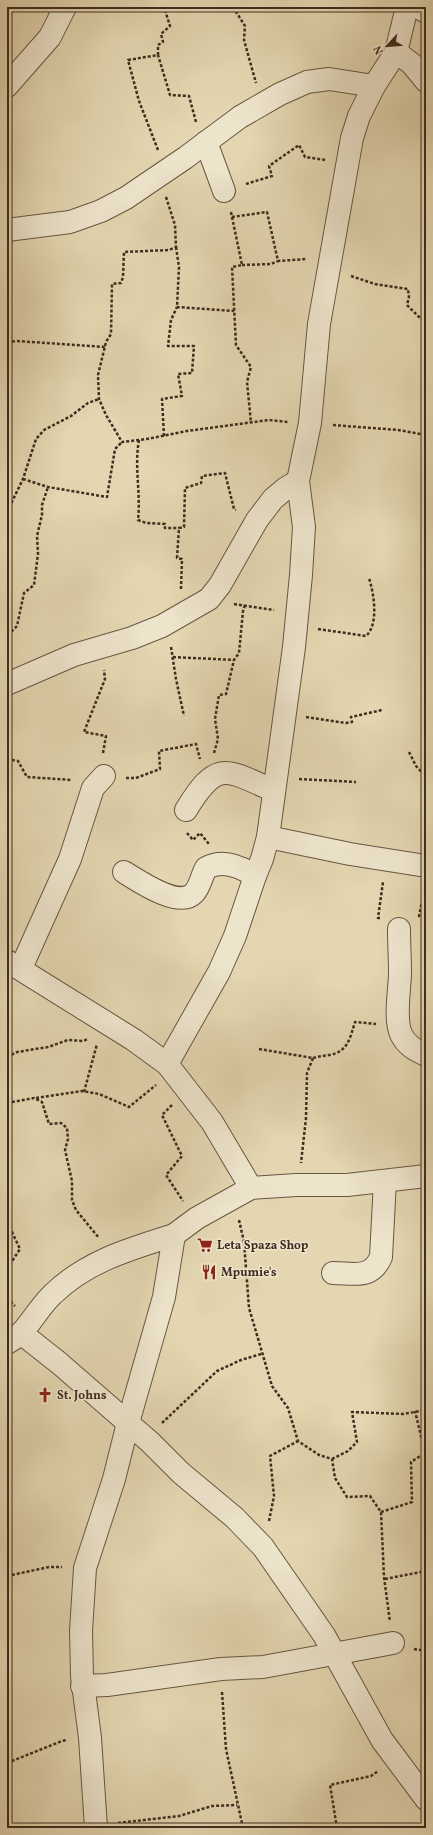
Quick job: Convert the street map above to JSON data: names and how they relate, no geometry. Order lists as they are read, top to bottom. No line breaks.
{"places":{"supermarket":["Leta Spaza Shop"],"restaurant":["Mpumie's"],"church":["St. Johns"]},"north":"bottom left"}
